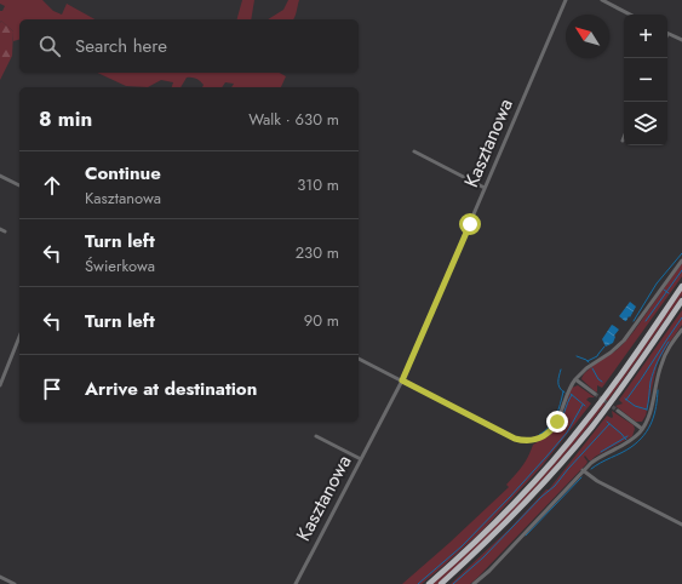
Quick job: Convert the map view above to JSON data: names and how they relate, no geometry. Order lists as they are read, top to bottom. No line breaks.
{"streets":{"street":["Kasztanowa"]},"north":"top left","page":{"map_buttons":["+","−"],"search":"Search here","heading":["8 min","Walk · 630 m"],"list":[["Continue","Kasztanowa","310 m"],["Turn left","Świerkowa","230 m"],["Turn left","90 m"],"Arrive at destination"]}}
